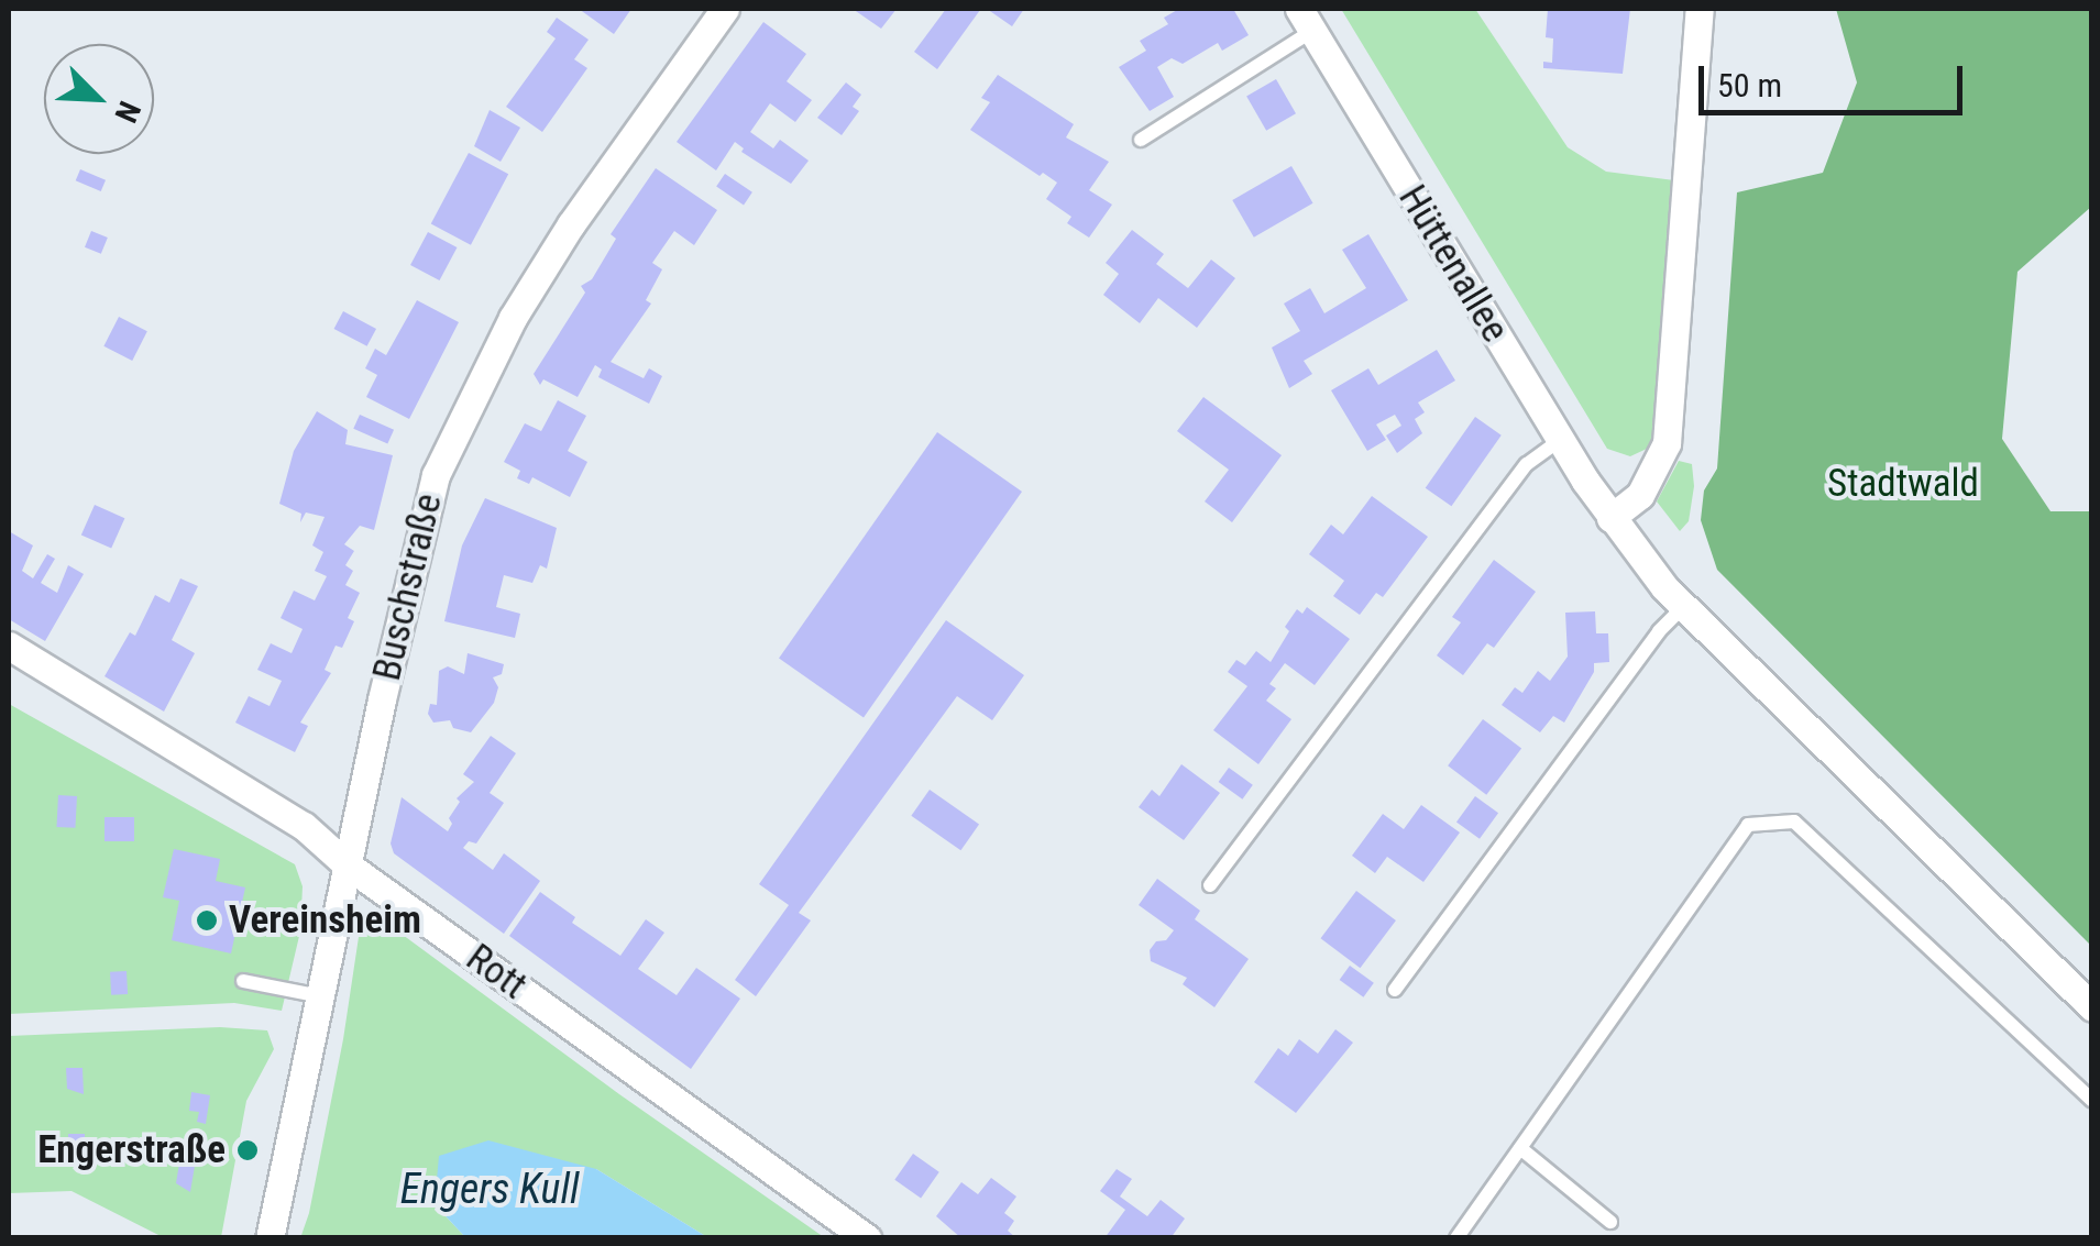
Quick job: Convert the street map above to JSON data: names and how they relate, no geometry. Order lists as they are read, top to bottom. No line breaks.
{"streets":{"street":["Hüttenallee","Buschstraße","Rott"]},"crossings":[["Buschstraße","Rott"]],"water":["Engers Kull"],"parks":["Stadtwald"],"places":["Vereinsheim","Engerstraße"],"scale_bar":"50 m","north":"bottom right"}
